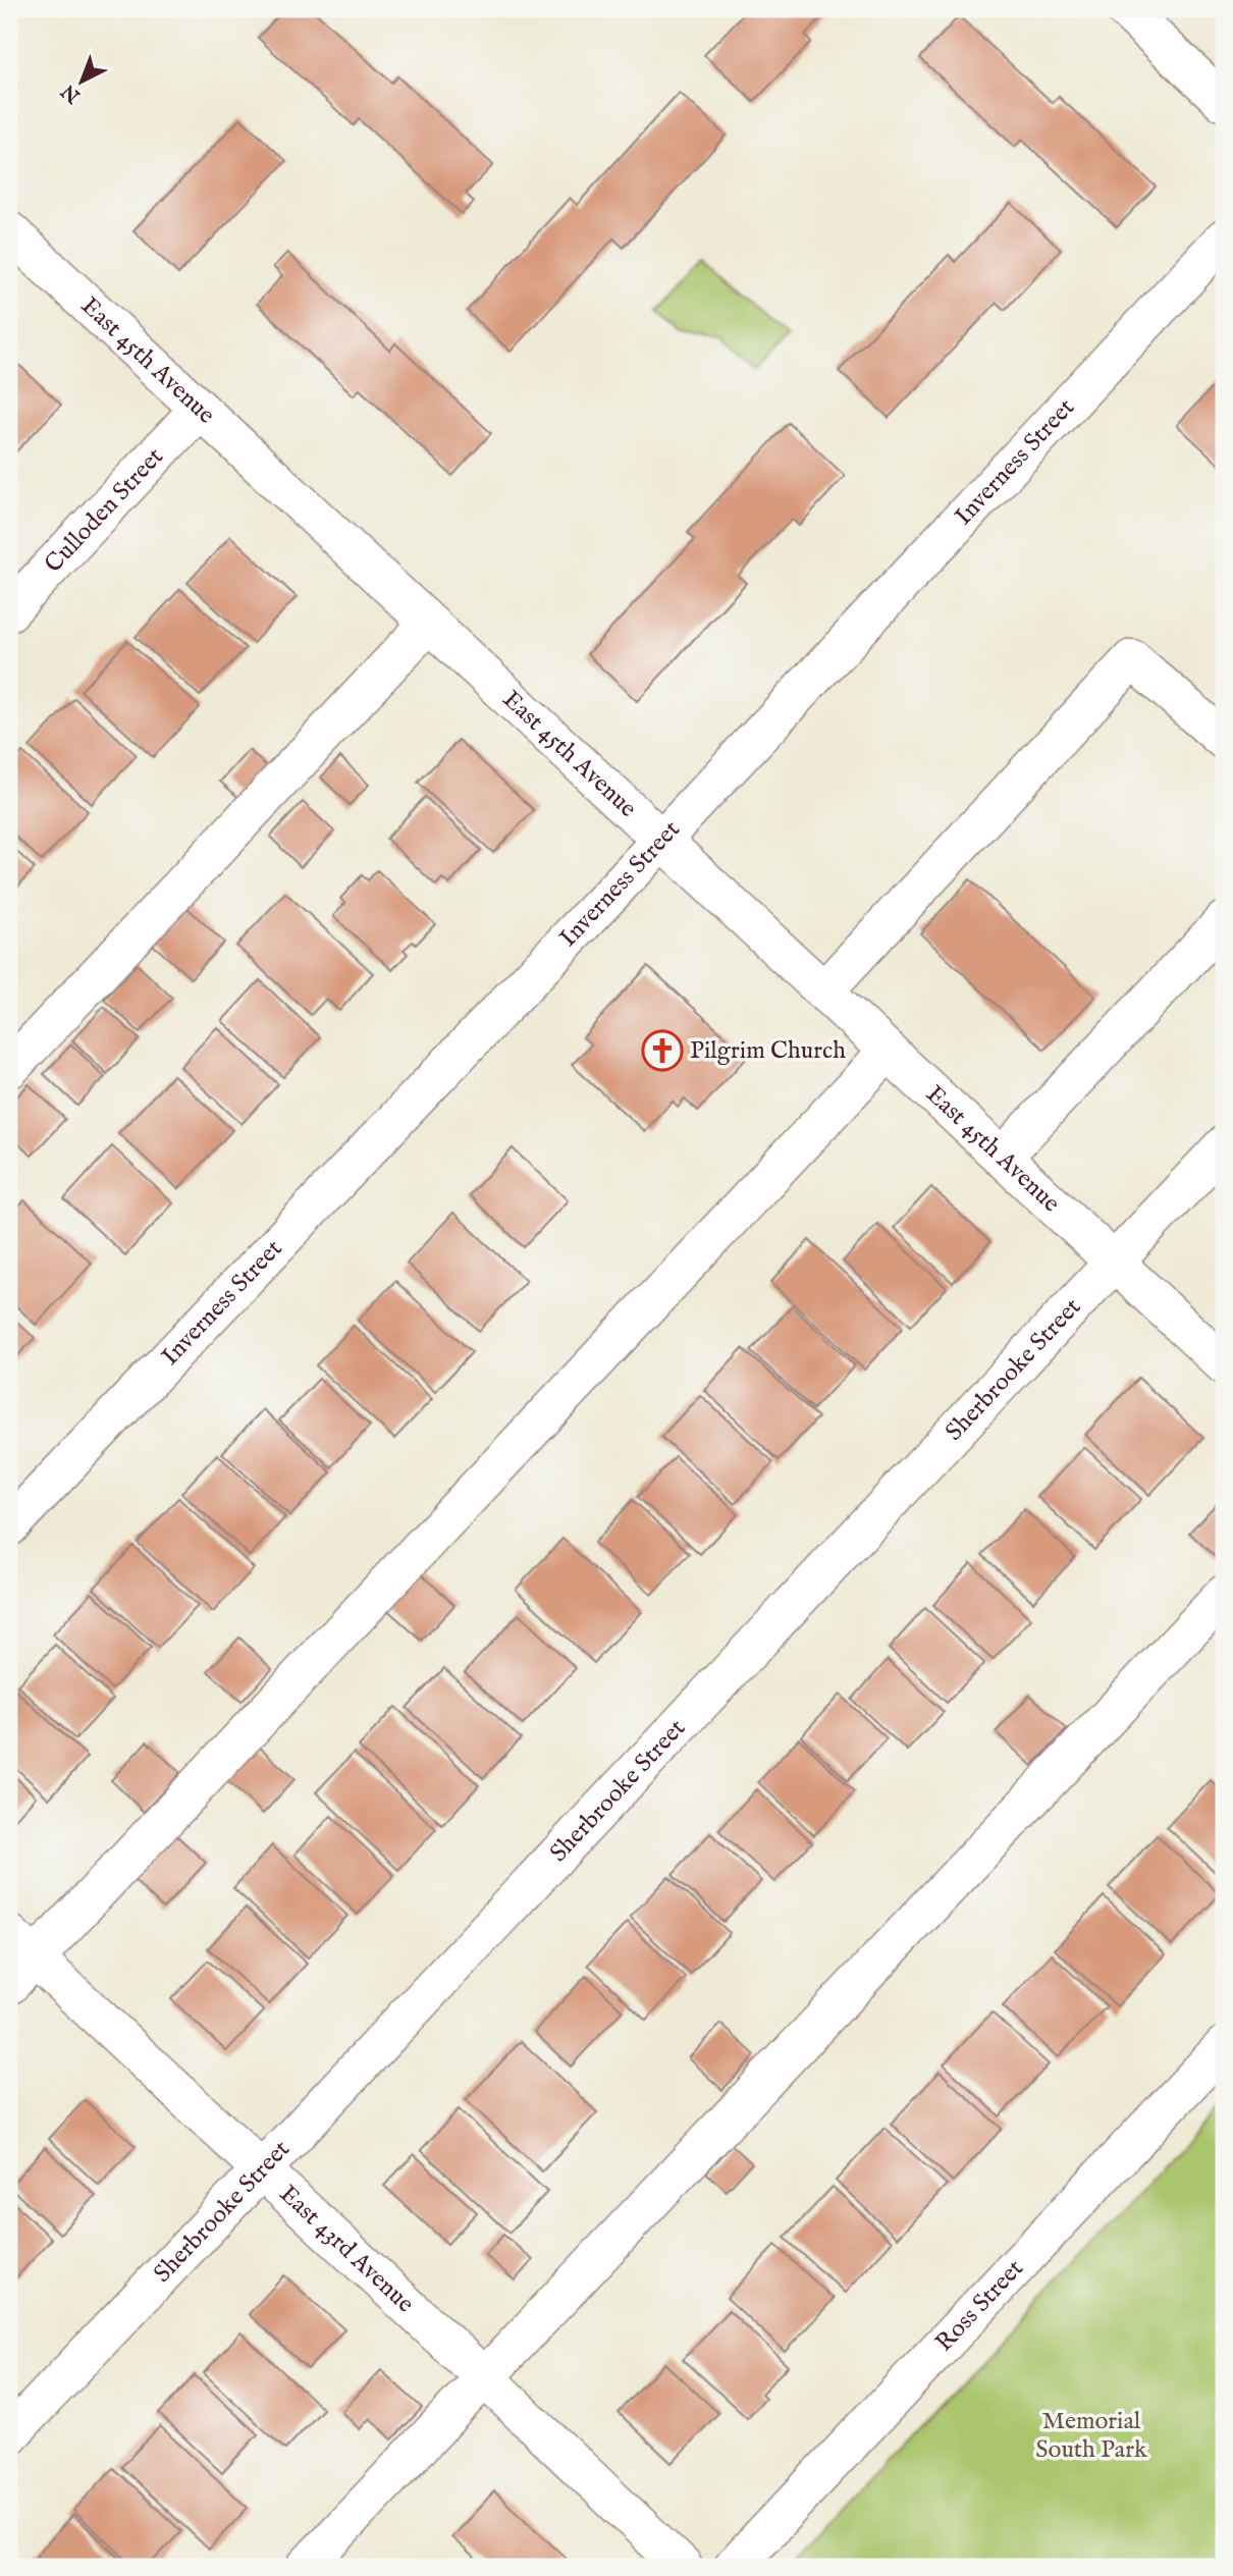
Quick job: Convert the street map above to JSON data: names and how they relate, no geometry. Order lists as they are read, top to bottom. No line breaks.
{"streets":{"street":["East 45th Avenue","Inverness Street","Culloden Street","Sherbrooke Street","East 43rd Avenue","Ross Street"]},"crossings":[["East 45th Avenue","Inverness Street"],["East 45th Avenue","Culloden Street"],["East 45th Avenue","Sherbrooke Street"],["Sherbrooke Street","East 43rd Avenue"]],"parks":["Memorial South Park"],"places":{"church":["Pilgrim Church"]},"north":"bottom left"}
